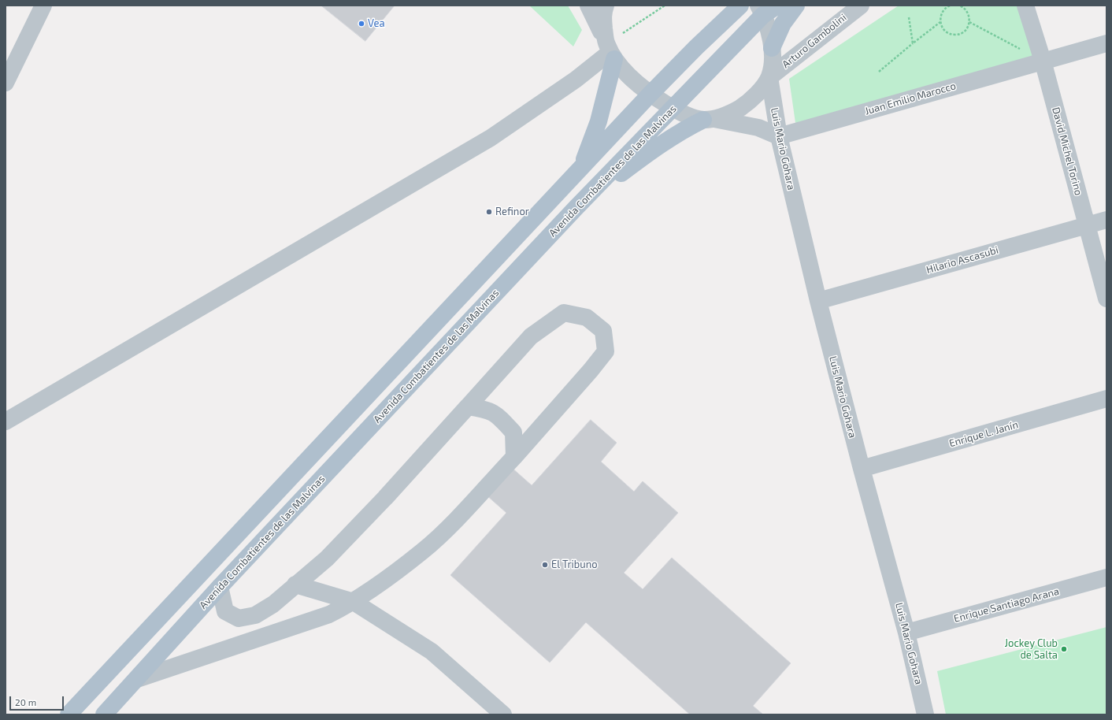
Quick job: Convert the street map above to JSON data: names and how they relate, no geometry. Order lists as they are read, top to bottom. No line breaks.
{"streets":{"main road":["Avenida Combatientes de las Malvinas"],"street":["Arturo Gambolini","Juan Emilio Marocco","Luis Mario Gohara","David Michel Torino","Hilario Ascasubi","Enrique L. Janín","Enrique Santiago Arana"]},"crossings":[["Arturo Gambolini","Luis Mario Gohara"],["Juan Emilio Marocco","Luis Mario Gohara"],["Juan Emilio Marocco","David Michel Torino"],["Luis Mario Gohara","Hilario Ascasubi"],["Luis Mario Gohara","Enrique L. Janín"],["Luis Mario Gohara","Enrique Santiago Arana"],["David Michel Torino","Hilario Ascasubi"]],"places":["Vea","Refinor","El Tribuno","Jockey Club de Salta"],"scale_bar":"20 m"}
